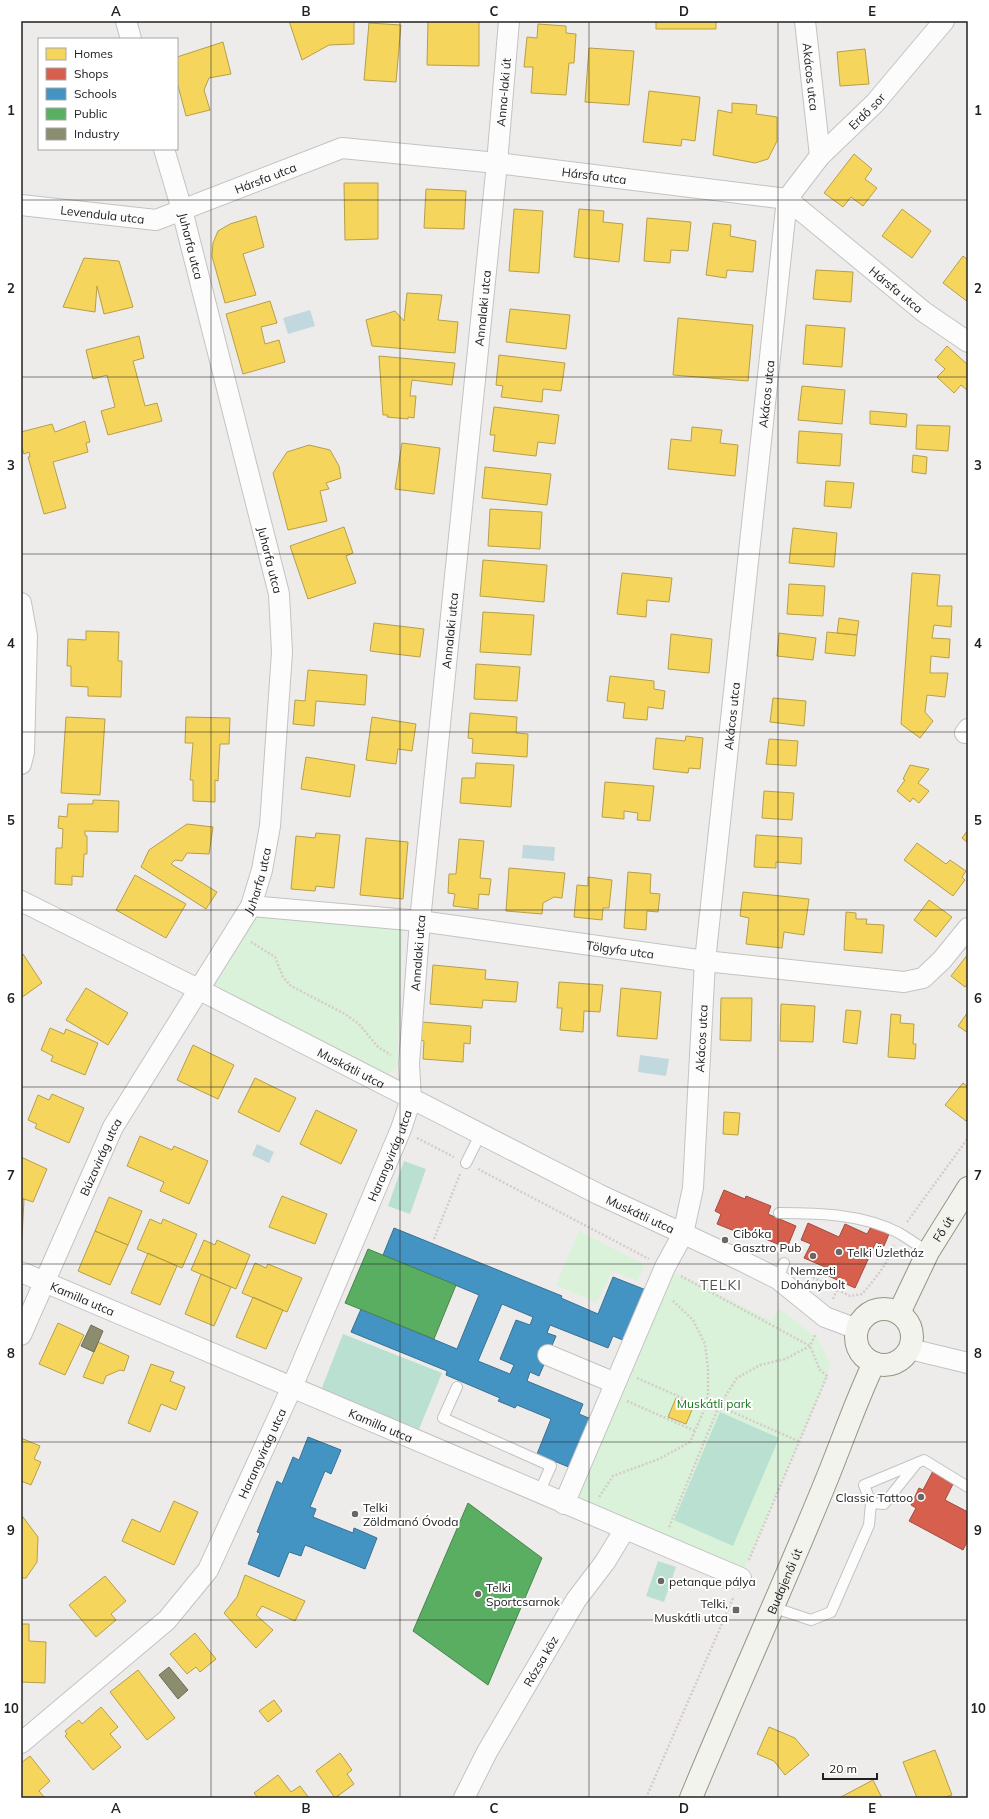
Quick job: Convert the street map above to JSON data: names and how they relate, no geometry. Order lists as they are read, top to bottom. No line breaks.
{"streets":{"main road":["Fő út","Budajenői út"],"street":["Akácos utca","Anna-laki út","Erdő sor","Hársfa utca","Levendula utca","Juharfa utca","Annalaki utca","Tölgyfa utca","Muskátli utca","Harangvirág utca","Búzavirág utca","Kamilla utca","Rózsa köz"]},"crossings":[["Akácos utca","Erdő sor"],["Akácos utca","Hársfa utca"],["Akácos utca","Tölgyfa utca"],["Akácos utca","Muskátli utca"],["Anna-laki út","Hársfa utca"],["Anna-laki út","Annalaki utca"],["Erdő sor","Hársfa utca"],["Hársfa utca","Levendula utca"],["Hársfa utca","Juharfa utca"],["Hársfa utca","Annalaki utca"],["Levendula utca","Juharfa utca"],["Juharfa utca","Tölgyfa utca"],["Juharfa utca","Muskátli utca"],["Juharfa utca","Búzavirág utca"],["Annalaki utca","Tölgyfa utca"],["Annalaki utca","Muskátli utca"],["Annalaki utca","Harangvirág utca"],["Muskátli utca","Harangvirág utca"],["Muskátli utca","Búzavirág utca"],["Muskátli utca","Fő út"],["Muskátli utca","Kamilla utca"],["Muskátli utca","Budajenői út"],["Harangvirág utca","Kamilla utca"],["Búzavirág utca","Kamilla utca"],["Fő út","Budajenői út"],["Kamilla utca","Rózsa köz"]],"districts":["TELKI"],"parks":["Muskátli park"],"places":{"other":["Cibóka Gasztro Pub","Telki Üzletház","Nemzeti Dohánybolt","Classic Tattoo","Telki Zöldmanó Óvoda","petanque pálya","Telki Sportcsarnok"],"transit":["Telki, Muskátli utca"]},"legend":["Homes","Shops","Schools","Public","Industry"],"scale_bar":"20 m","grid":{"columns":["A","B","C","D","E"],"rows":["1","2","3","4","5","6","7","8","9","10"]}}
